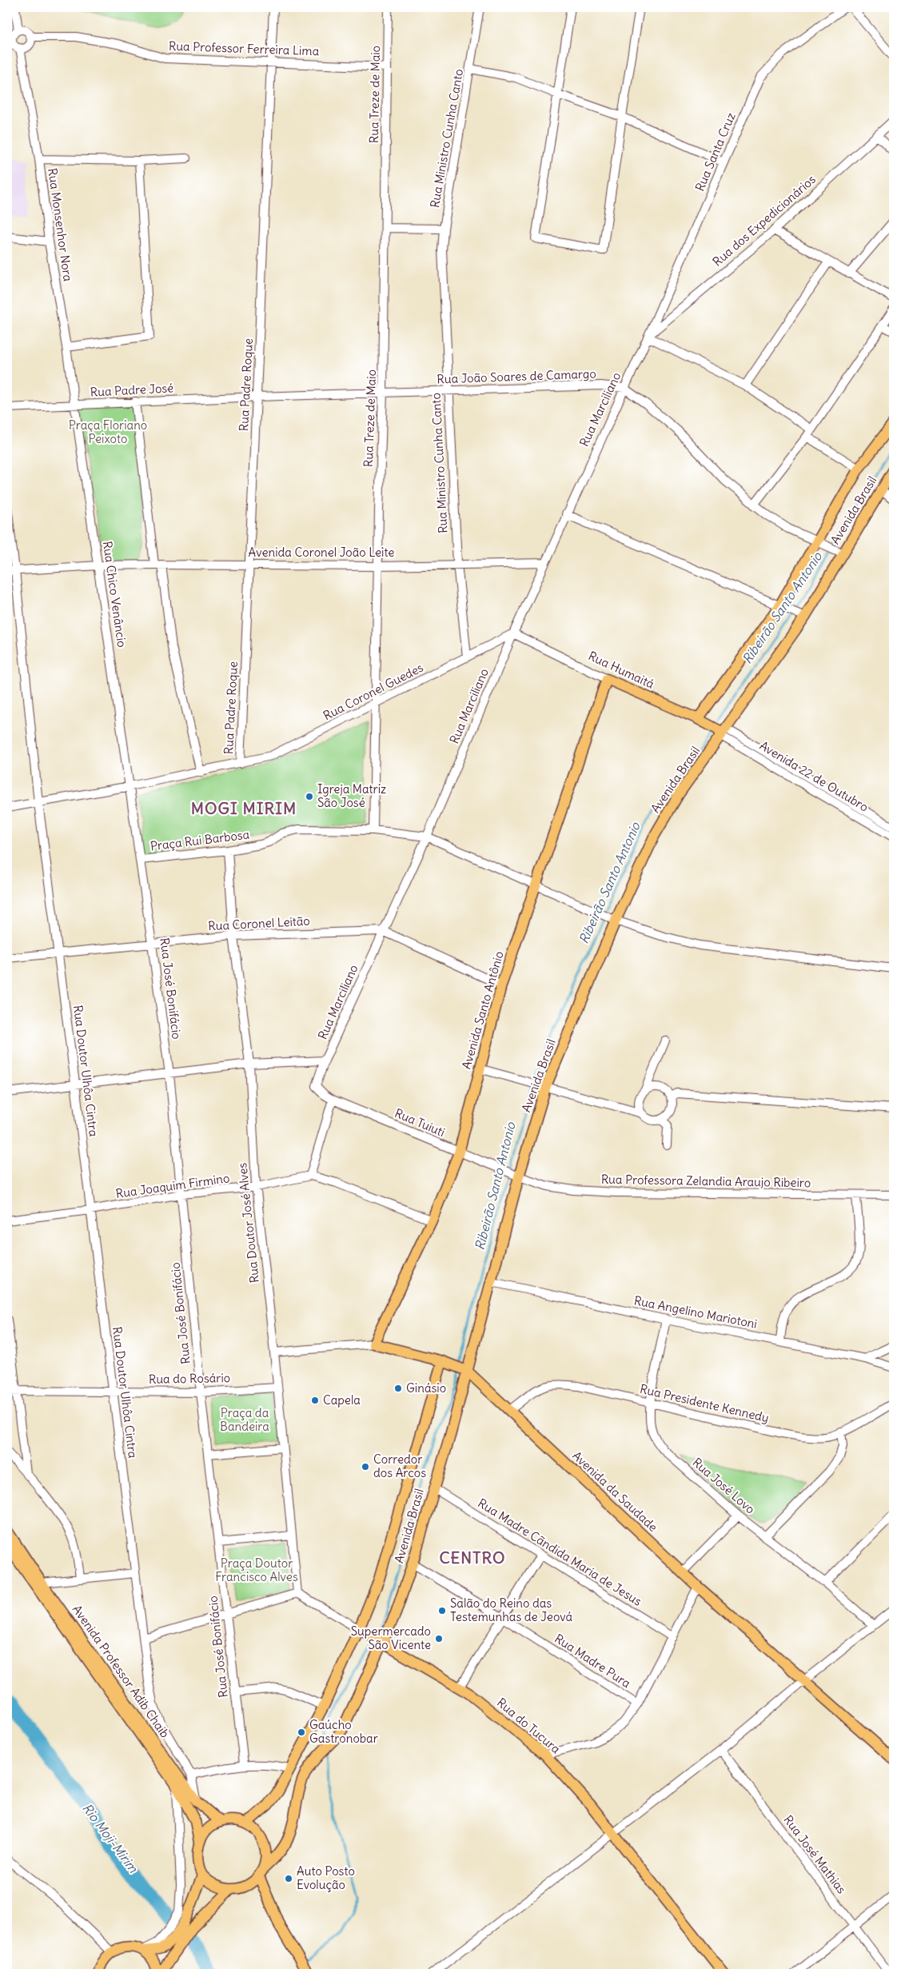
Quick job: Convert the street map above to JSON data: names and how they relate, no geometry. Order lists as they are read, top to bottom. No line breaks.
{"streets":{"main road":["Avenida Brasil","Rua Humaitá","Avenida Santo Antônio","Avenida da Saudade","Avenida Professor Adib Chaib","Rua do Tucura"],"street":["Rua Professor Ferreira Lima","Rua Treze de Maio","Rua Ministro Cunha Canto","Rua Santa Cruz","Rua dos Expedicionários","Rua Monsenhor Nora","Rua João Soares de Camargo","Rua Padre Roque","Rua Padre José","Rua Marciliano","Avenida Coronel João Leite","Rua Chico Venâncio","Rua Coronel Guedes","Avenida 22 de Outubro","Praça Rui Barbosa","Rua Coronel Leitão","Rua José Bonifácio","Rua Doutor Ulhôa Cintra","Rua Tuiuti","Rua Professora Zelandia Araujo Ribeiro","Rua Joaquim Firmino","Rua Doutor José Alves","Rua Angelino Mariotoni","Rua do Rosário","Rua Presidente Kennedy","Rua José Lovo","Rua Madre Cãndida Maria de Jesus","Rua Madre Pura","Rua José Mathias"]},"crossings":[["Rua Professor Ferreira Lima","Rua Treze de Maio"],["Rua Professor Ferreira Lima","Rua Monsenhor Nora"],["Rua Professor Ferreira Lima","Rua Padre Roque"],["Rua Treze de Maio","Rua João Soares de Camargo"],["Rua Treze de Maio","Avenida Coronel João Leite"],["Rua Treze de Maio","Rua Coronel Guedes"],["Rua Treze de Maio","Praça Rui Barbosa"],["Rua Ministro Cunha Canto","Rua João Soares de Camargo"],["Rua Ministro Cunha Canto","Avenida Coronel João Leite"],["Rua Ministro Cunha Canto","Rua Coronel Guedes"],["Rua Santa Cruz","Rua dos Expedicionários"],["Rua Santa Cruz","Rua Marciliano"],["Rua dos Expedicionários","Rua Marciliano"],["Rua Monsenhor Nora","Rua Padre José"],["Rua Monsenhor Nora","Rua Chico Venâncio"],["Rua João Soares de Camargo","Rua Padre Roque"],["Rua João Soares de Camargo","Rua Padre José"],["Rua João Soares de Camargo","Rua Marciliano"],["Rua Padre Roque","Rua Padre José"],["Rua Padre Roque","Avenida Coronel João Leite"],["Rua Padre Roque","Rua Coronel Guedes"],["Rua Padre José","Rua Chico Venâncio"],["Rua Marciliano","Avenida Coronel João Leite"],["Rua Marciliano","Rua Humaitá"],["Rua Marciliano","Rua Coronel Guedes"],["Rua Marciliano","Praça Rui Barbosa"],["Rua Marciliano","Rua Coronel Leitão"],["Rua Marciliano","Rua Tuiuti"],["Avenida Brasil","Rua Humaitá"],["Avenida Brasil","Avenida 22 de Outubro"],["Avenida Brasil","Praça Rui Barbosa"],["Avenida Brasil","Rua Tuiuti"],["Avenida Brasil","Rua Professora Zelandia Araujo Ribeiro"],["Avenida Brasil","Rua Angelino Mariotoni"],["Avenida Brasil","Avenida da Saudade"],["Avenida Brasil","Rua Madre Cãndida Maria de Jesus"],["Avenida Brasil","Rua Madre Pura"],["Avenida Brasil","Avenida Professor Adib Chaib"],["Avenida Brasil","Rua do Tucura"],["Avenida Coronel João Leite","Rua Chico Venâncio"],["Avenida Coronel João Leite","Rua Doutor Ulhôa Cintra"],["Rua Chico Venâncio","Praça Rui Barbosa"],["Rua Humaitá","Rua Coronel Guedes"],["Rua Humaitá","Avenida 22 de Outubro"],["Rua Humaitá","Avenida Santo Antônio"],["Praça Rui Barbosa","Rua José Bonifácio"],["Praça Rui Barbosa","Avenida Santo Antônio"],["Praça Rui Barbosa","Rua Doutor José Alves"],["Rua Coronel Leitão","Rua José Bonifácio"],["Rua Coronel Leitão","Avenida Santo Antônio"],["Rua Coronel Leitão","Rua Doutor Ulhôa Cintra"],["Rua Coronel Leitão","Rua Doutor José Alves"],["Rua José Bonifácio","Rua Joaquim Firmino"],["Rua José Bonifácio","Rua do Rosário"],["Avenida Santo Antônio","Rua Tuiuti"],["Avenida Santo Antônio","Avenida da Saudade"],["Rua Doutor Ulhôa Cintra","Rua Joaquim Firmino"],["Rua Doutor Ulhôa Cintra","Rua do Rosário"],["Rua Doutor Ulhôa Cintra","Avenida Professor Adib Chaib"],["Rua Tuiuti","Rua Professora Zelandia Araujo Ribeiro"],["Rua Joaquim Firmino","Rua Doutor José Alves"],["Rua Doutor José Alves","Rua do Rosário"],["Rua Doutor José Alves","Avenida da Saudade"],["Rua Doutor José Alves","Rua do Tucura"],["Rua Angelino Mariotoni","Rua José Lovo"],["Rua Presidente Kennedy","Rua José Lovo"],["Rua Presidente Kennedy","Avenida da Saudade"]],"districts":["MOGI MIRIM","CENTRO"],"water":["Ribeirão Santo Antonio","Rio Moji-Mirim"],"parks":["Praça Floriano Peixoto","Praça da Bandeira","Praça Doutor Francisco Alves"],"places":["Igreja Matriz São José","Ginásio","Capela","Corredor dos Arcos","Salão do Reino das Testemunhas de Jeová","Supermercado São Vicente","Gaúcho Gastronobar","Auto Posto Evolução"]}
